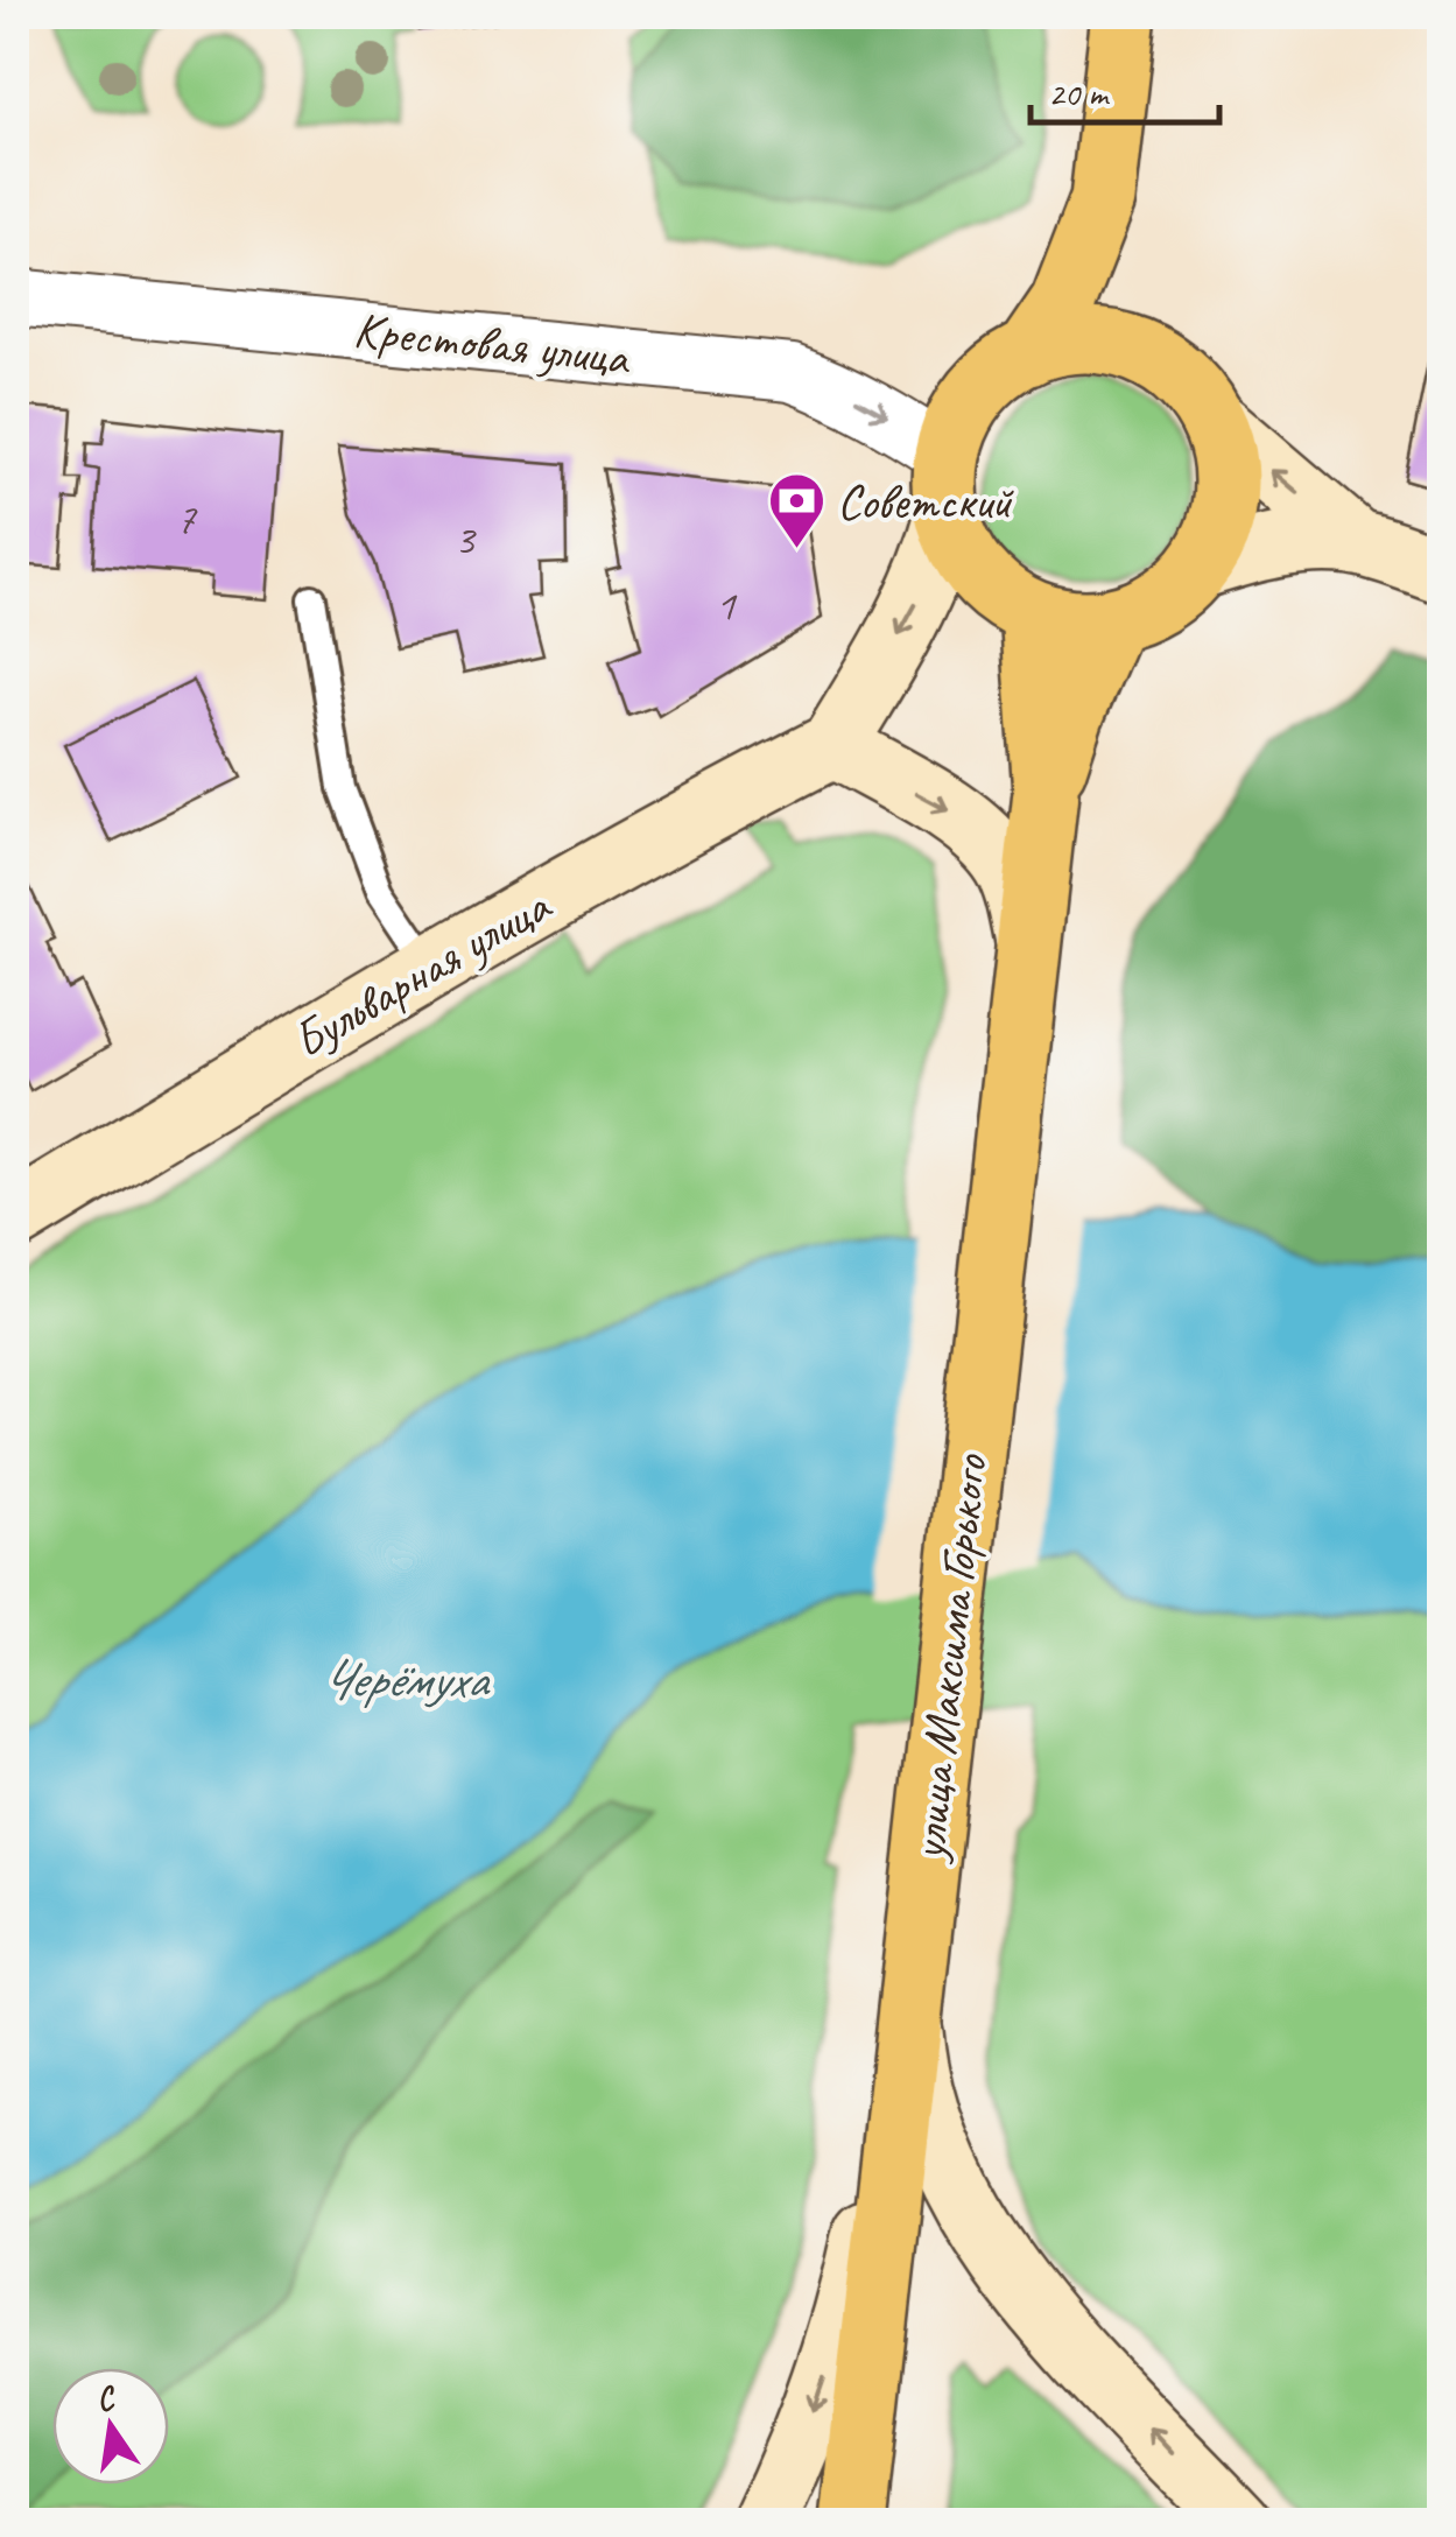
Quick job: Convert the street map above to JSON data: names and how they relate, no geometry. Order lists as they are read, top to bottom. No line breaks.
{"streets":{"main road":["улица Максима Горького"],"street":["Крестовая улица","Бульварная улица"]},"one_way":["Крестовая улица"],"water":["Черёмуха"],"places":{"bank":["Советский"]},"house_numbers":["7","3","1"],"scale_bar":"20 m","north":"top"}
